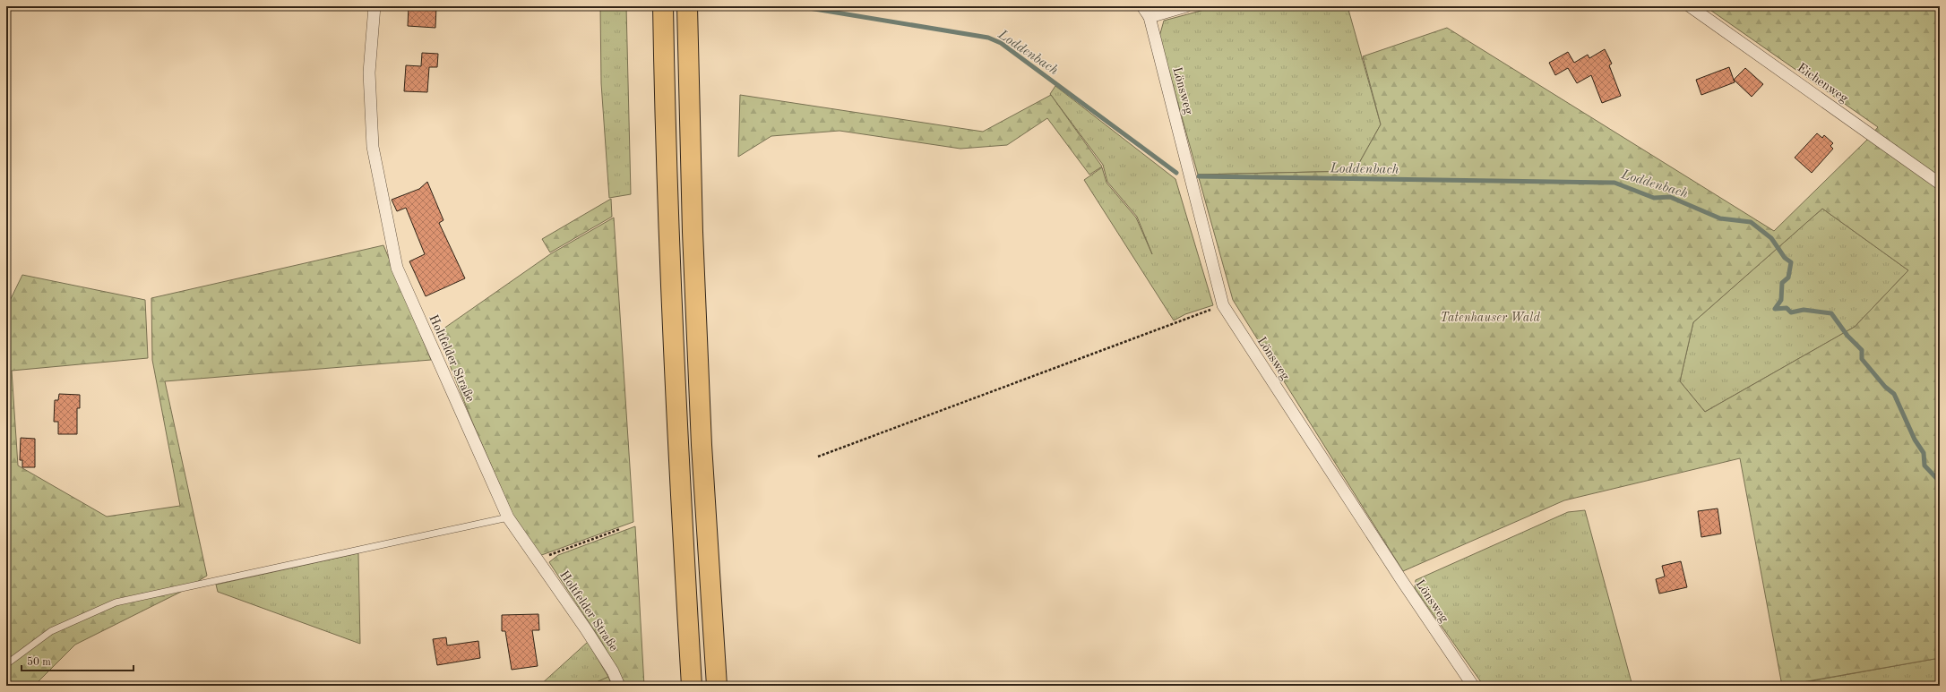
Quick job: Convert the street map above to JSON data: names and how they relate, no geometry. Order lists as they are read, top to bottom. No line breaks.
{"streets":{"street":["Eichenweg","Lönsweg","Holtfelder Straße"]},"water":["Loddenbach"],"parks":["Tatenhauser Wald"],"scale_bar":"50 m"}
